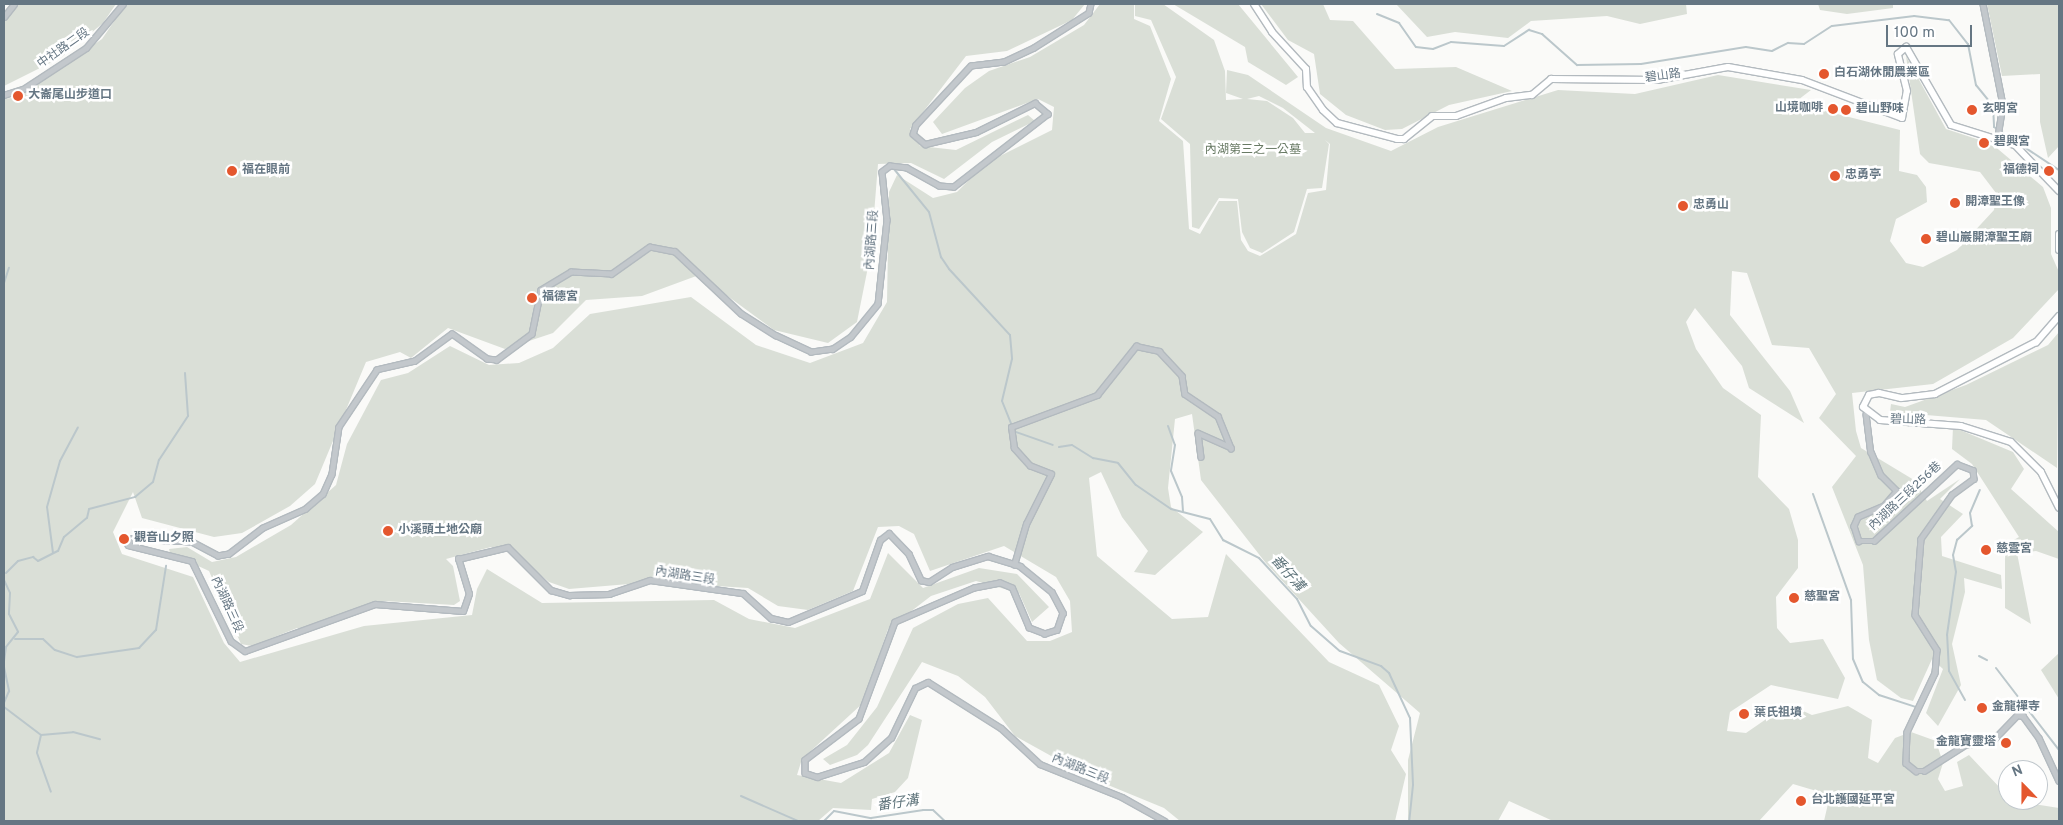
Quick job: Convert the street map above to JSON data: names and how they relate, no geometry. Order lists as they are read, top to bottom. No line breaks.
{"streets":{"street":["中社路二段","碧山路","內湖路三段","內湖路三段256巷"]},"crossings":[["碧山路","內湖路三段256巷"]],"water":["番仔溝"],"parks":["內湖第三之一公墓"],"places":["白石湖休閒農業區","大崙尾山步道口","山境咖啡","碧山野味","玄明宮","碧興宮","福在眼前","福德祠","忠勇亭","開漳聖王像","忠勇山","碧山巖開漳聖王廟","福德宮","小溪頭土地公廟","觀音山夕照","慈雲宮","慈聖宮","金龍禪寺","葉氏祖墳","金龍寶靈塔","台北護國延平宮"],"scale_bar":"100 m","north":"top"}
